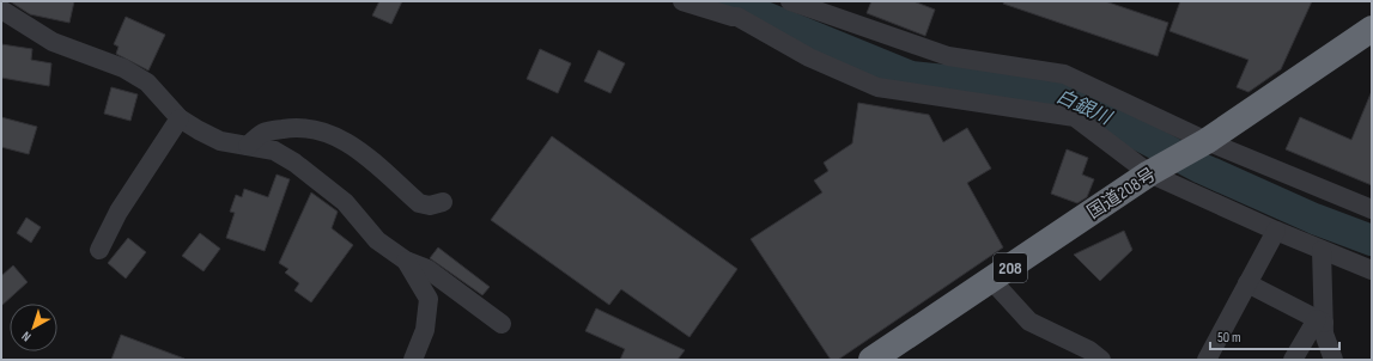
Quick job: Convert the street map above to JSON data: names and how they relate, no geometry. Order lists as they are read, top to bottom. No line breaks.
{"streets":{"highway":["国道208号","208"]},"water":["白銀川"],"scale_bar":"50 m","north":"bottom left"}
